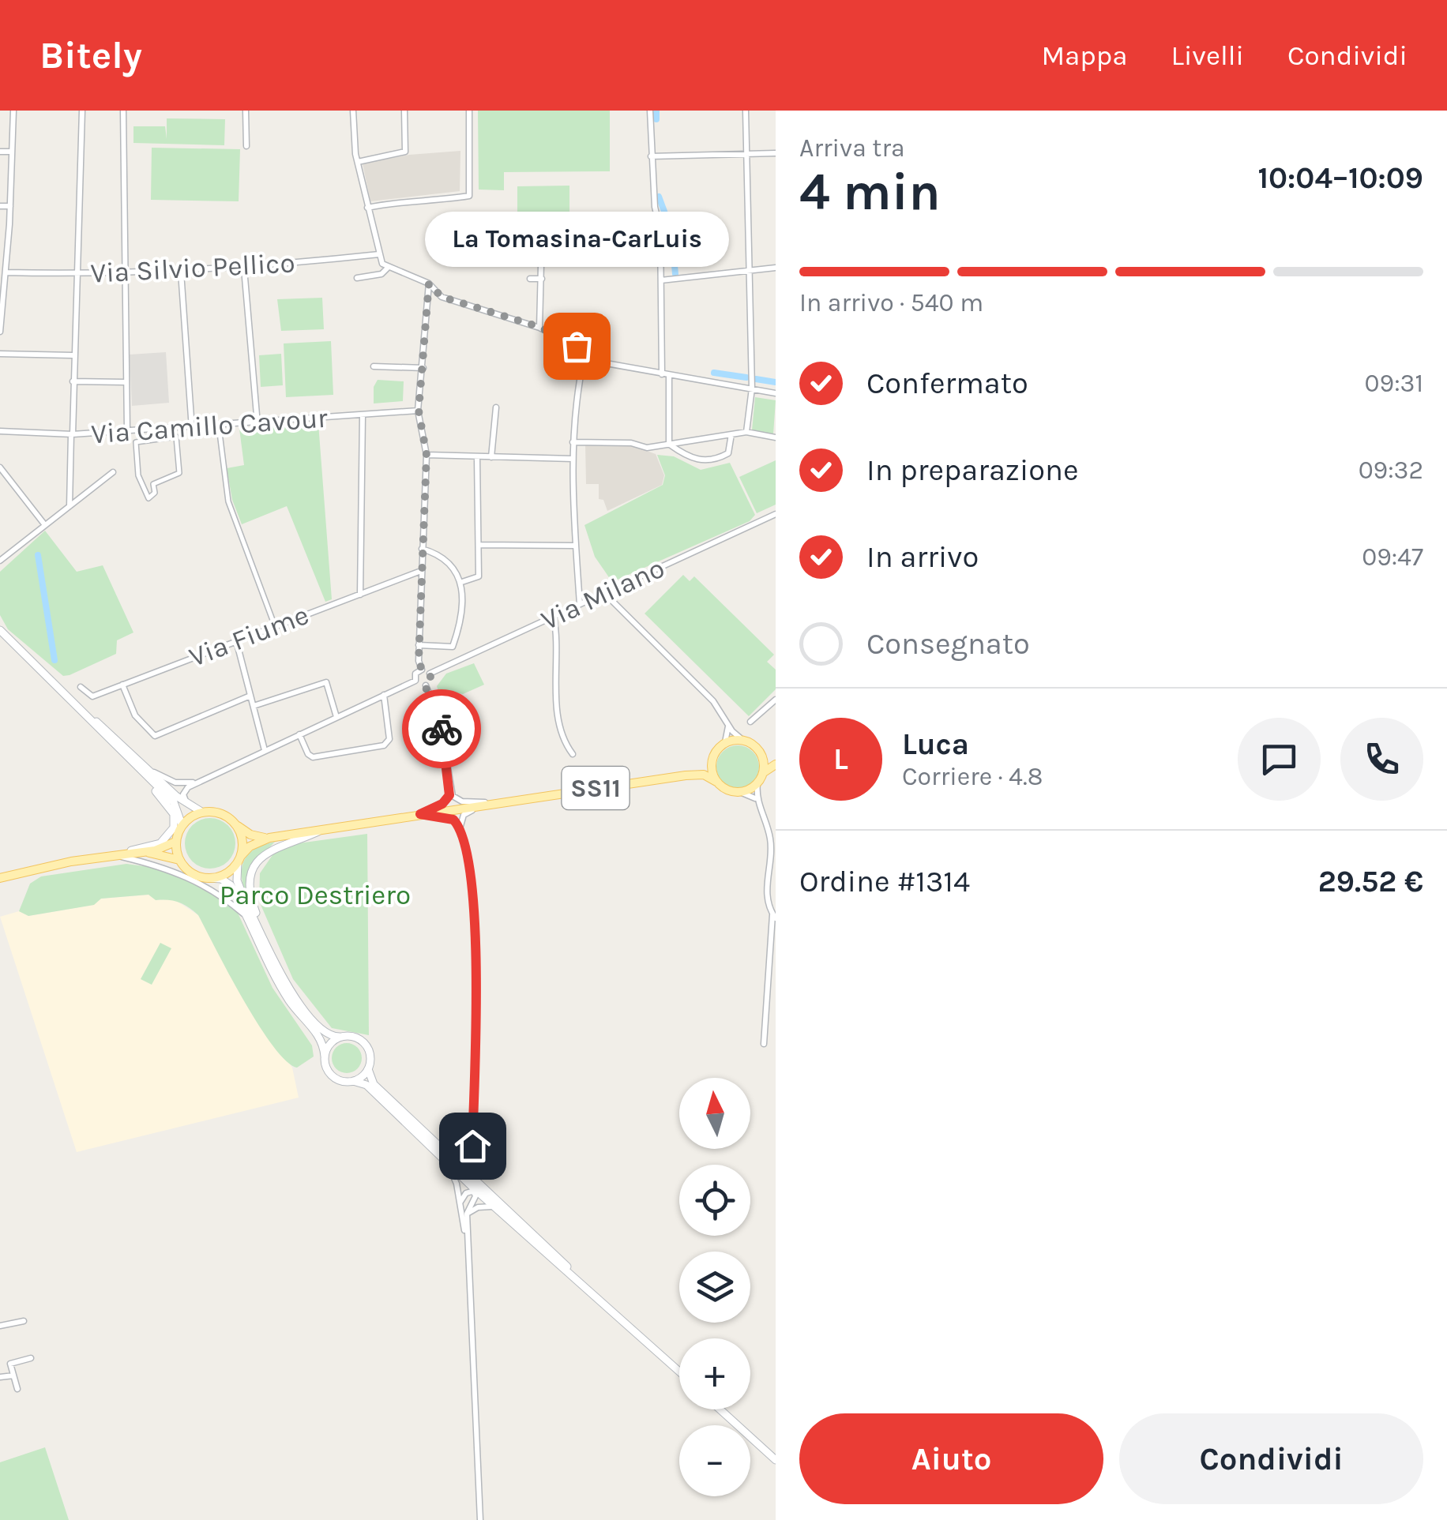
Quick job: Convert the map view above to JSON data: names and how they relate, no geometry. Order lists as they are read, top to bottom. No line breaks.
{"streets":{"main road":["SS11"],"street":["Via Silvio Pellico","Via Camillo Cavour","Via Milano","Via Fiume"]},"parks":["Parco Destriero"],"places":["La Tomasina-CarLuis"],"north":"top","page":{"header":"Bitely","nav":["Mappa","Livelli","Condividi"],"heading":["4 min","Arriva tra","10:04–10:09"],"panel":["Luca","Corriere · 4.8","Ordine #1314","29.52 €"],"bubble":"La Tomasina-CarLuis","bar":"In arrivo · 540 m","list":[["Confermato","09:31"],["In preparazione","09:32"],["In arrivo","09:47"],"Consegnato"],"round":"L","map_buttons":["+","−"],"buttons":["Aiuto","Condividi"]}}
